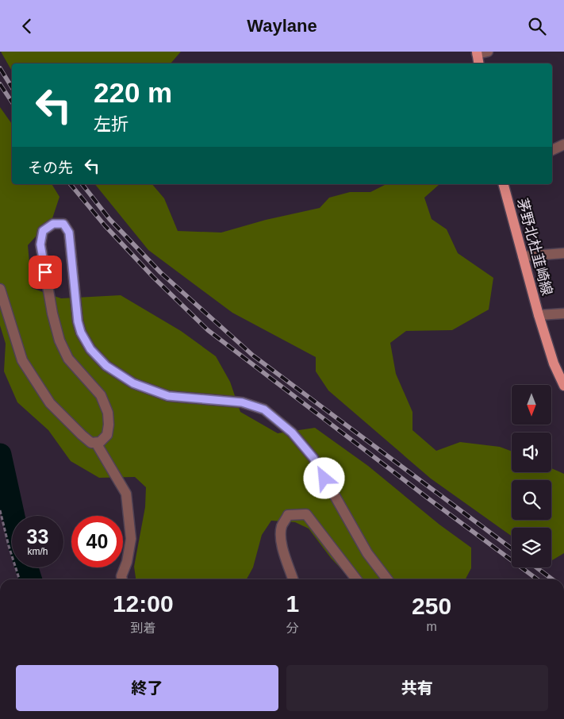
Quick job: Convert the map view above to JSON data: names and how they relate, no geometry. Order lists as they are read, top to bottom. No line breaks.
{"streets":{"main road":["茅野北杜韮崎線"]},"north":"bottom","page":{"header":"Waylane","turn":["220 m","左折"],"then":"その先","speed":"33 km/h","limit":"40","eta":["12:00","到着","1","分","250","m"],"buttons":["終了","共有"]}}
